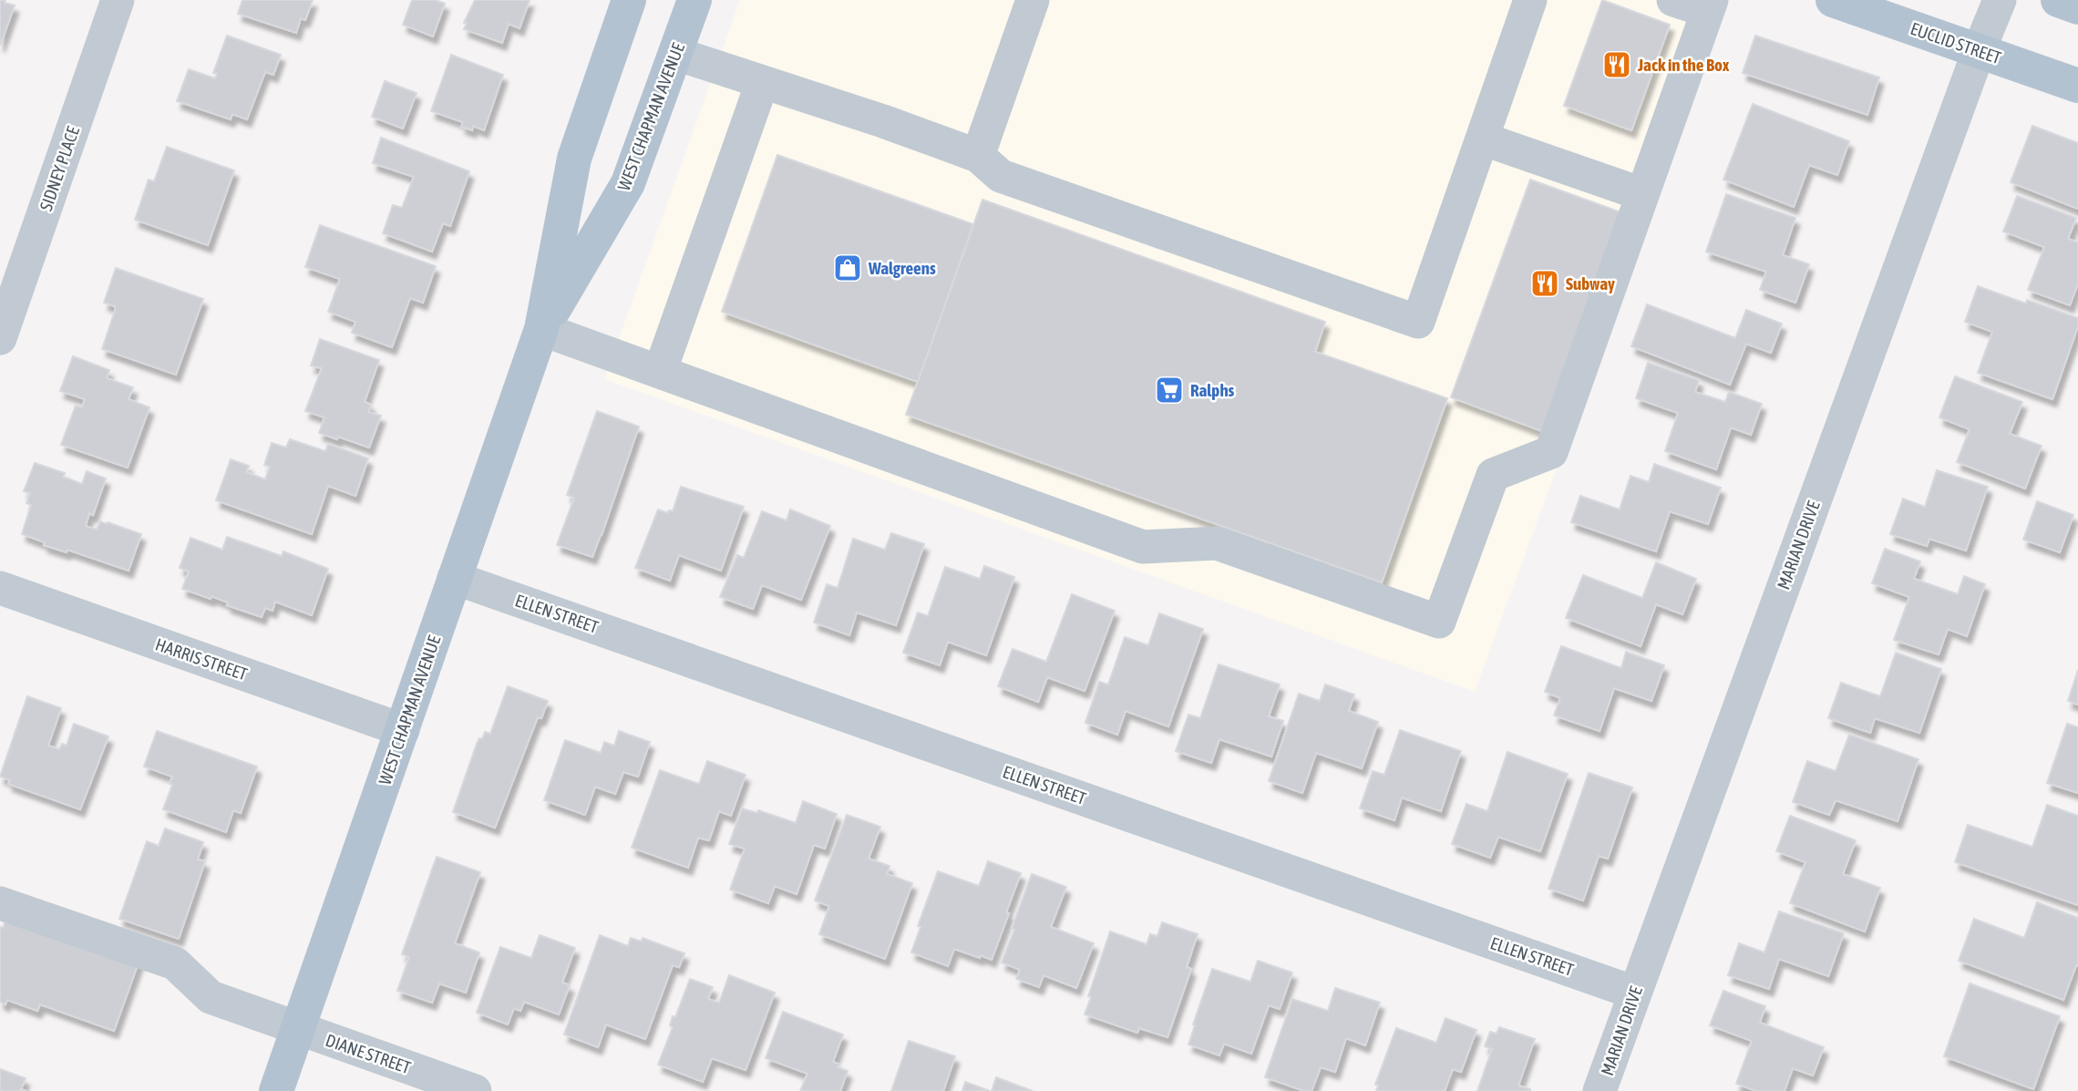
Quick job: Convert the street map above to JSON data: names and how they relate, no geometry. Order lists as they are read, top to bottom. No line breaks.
{"streets":{"main road":["EUCLID STREET","WEST CHAPMAN AVENUE"],"street":["SIDNEY PLACE","MARIAN DRIVE","ELLEN STREET","HARRIS STREET","DIANE STREET"]},"crossings":[["EUCLID STREET","MARIAN DRIVE"],["WEST CHAPMAN AVENUE","ELLEN STREET"],["WEST CHAPMAN AVENUE","HARRIS STREET"],["WEST CHAPMAN AVENUE","DIANE STREET"],["MARIAN DRIVE","ELLEN STREET"]],"places":{"restaurant":["Jack in the Box","Subway"],"shop":["Walgreens"],"supermarket":["Ralphs"]}}
